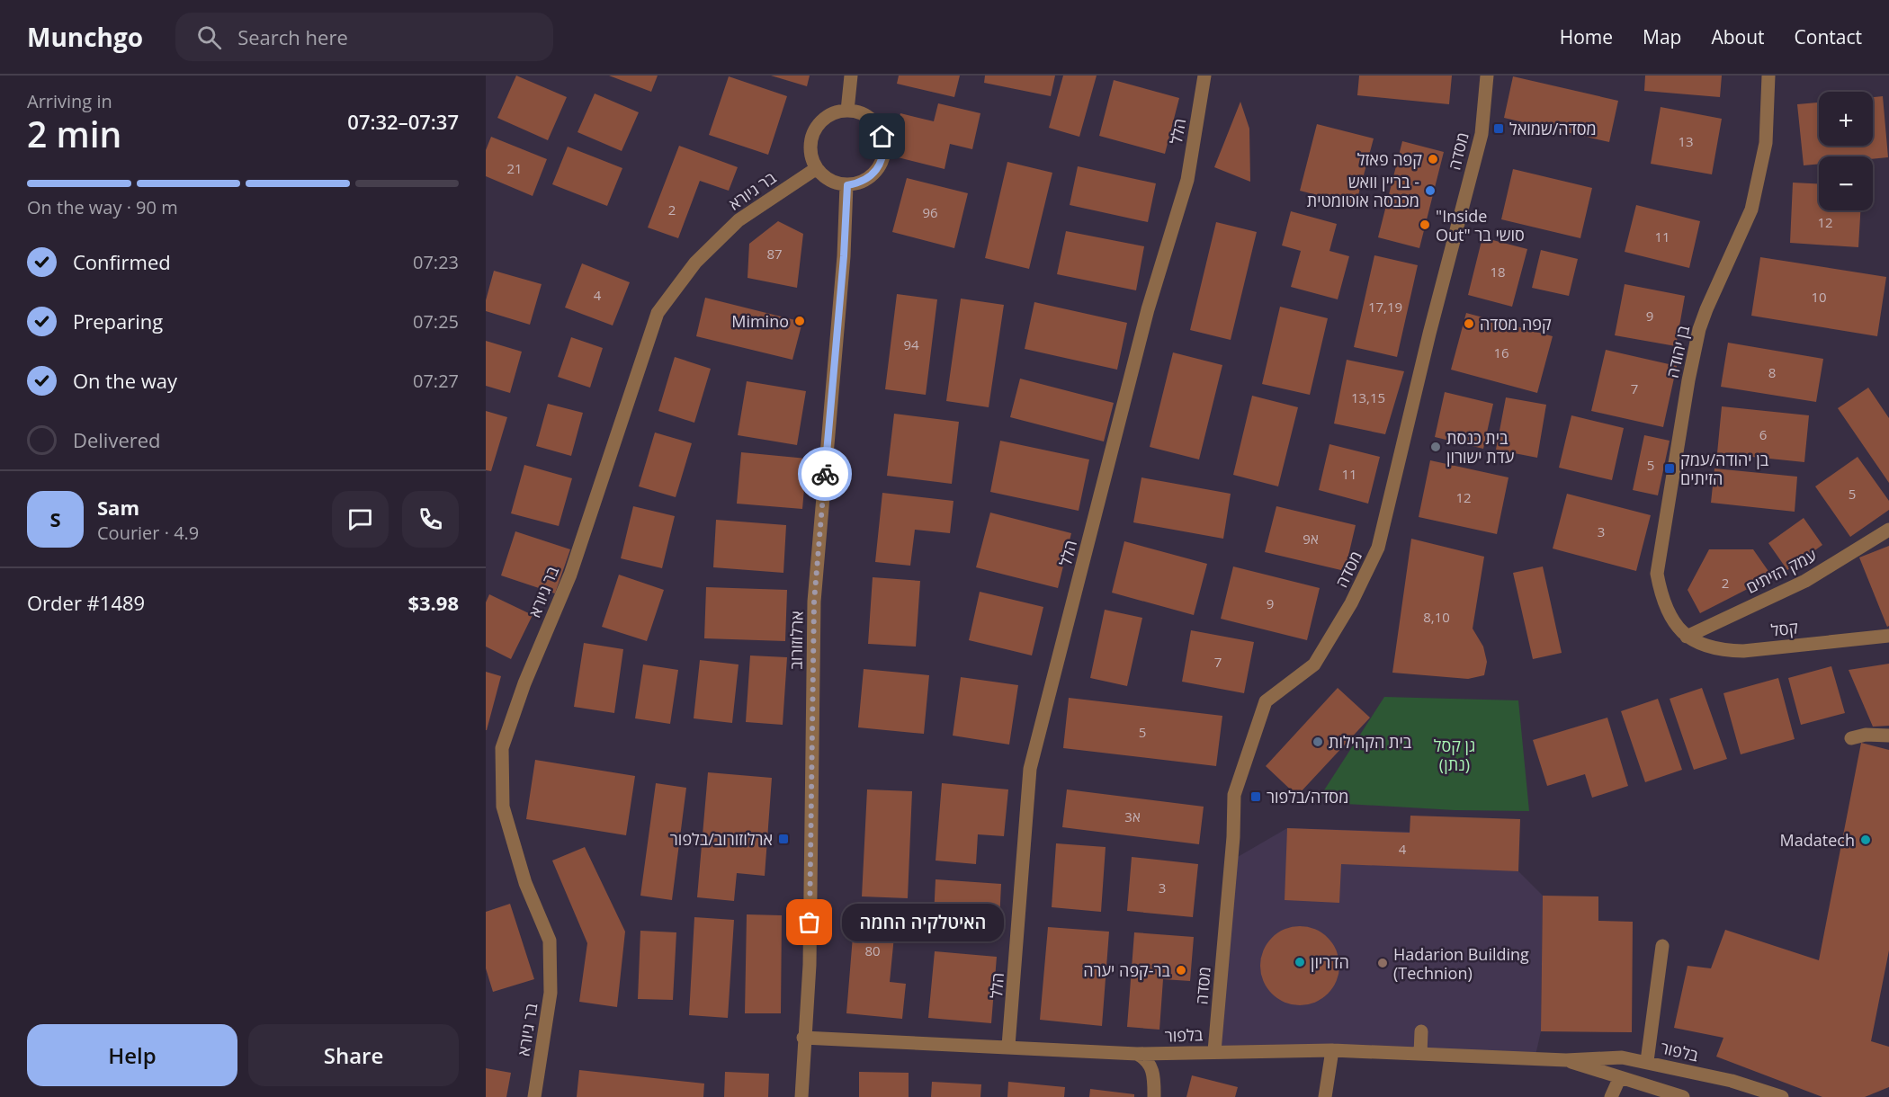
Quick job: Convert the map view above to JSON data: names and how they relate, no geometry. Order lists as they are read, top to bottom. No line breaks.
{"streets":{"street":["הלל","מסדה","בר גיורא","בן יהודה","עמק הזיתים","קסל","ארלוזורוב","בלפור"]},"crossings":[["הלל","בלפור"],["מסדה","בלפור"],["בר גיורא","ארלוזורוב"],["בן יהודה","עמק הזיתים"],["בן יהודה","קסל"],["עמק הזיתים","קסל"],["ארלוזורוב","בלפור"]],"parks":["גן קסל (נתן)"],"places":{"transit":["מסדה/שמואל","בן יהודה/עמק הזיתים","מסדה/בלפור","ארלוזורוב/בלפור"],"other":["קפה פאזל","בריין וואש - מכבסה אוטומטית","\"Inside Out\" סושי בר","Mimino","קפה מסדה","בית כנסת עדת ישורון","בית הקהילות","Madatech","האיטלקיה החמה","הדריון","Hadarion Building (Technion)","בר-קפה יערה"]},"house_numbers":["13","21","2","96","12","11","87","18","4","10","17,19","9","94","16","8","7","13,15","6","5","11","5","12","3","9א","2","9","8,10","7","5","3א","4","3","80"],"page":{"header":"Munchgo","search":"Search here","nav":["Home","Map","About","Contact"],"heading":["2 min","Arriving in","07:32–07:37"],"panel":["Sam","Courier · 4.9","Order #1489","$3.98"],"map_buttons":["+","−"],"bar":"On the way · 90 m","list":[["Confirmed","07:23"],["Preparing","07:25"],["On the way","07:27"],"Delivered"],"round":"S","bubble":"האיטלקיה החמה","buttons":["Help","Share"]}}
